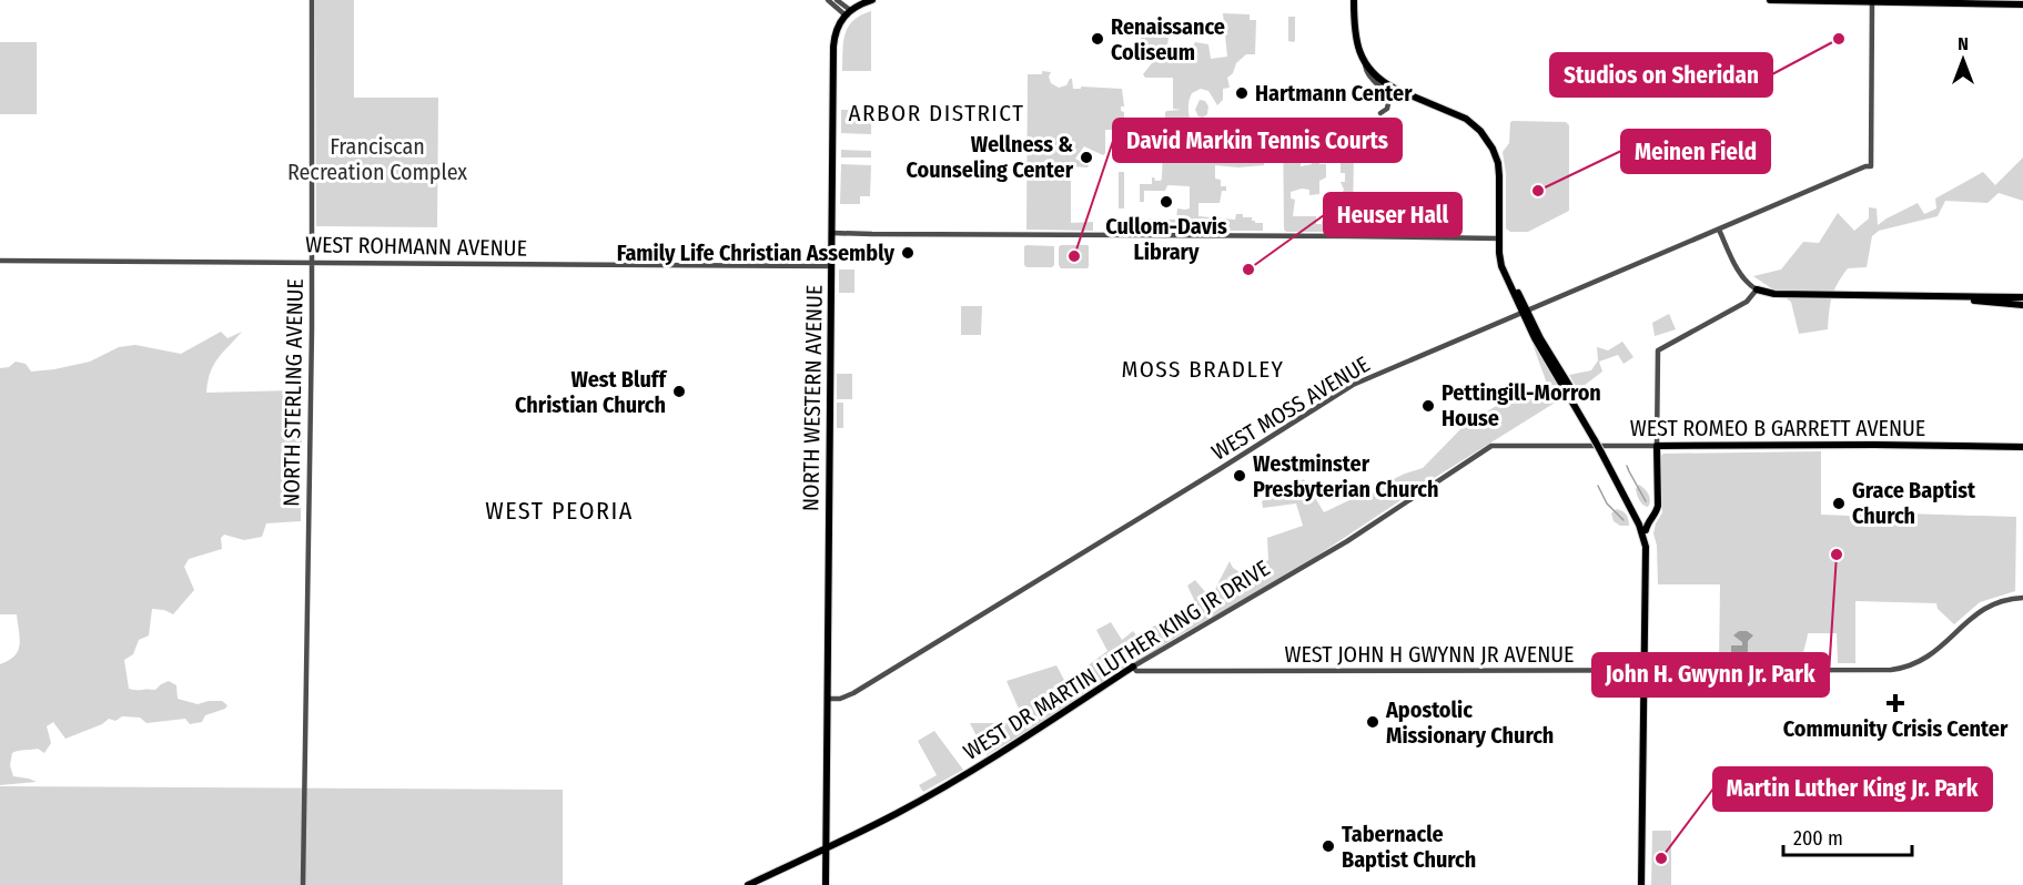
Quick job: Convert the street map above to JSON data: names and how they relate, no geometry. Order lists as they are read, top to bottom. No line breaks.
{"streets":{"main road":["NORTH WESTERN AVENUE","WEST ROMEO B GARRETT AVENUE","WEST DR MARTIN LUTHER KING JR DRIVE"],"street":["WEST ROHMANN AVENUE","NORTH STERLING AVENUE","WEST MOSS AVENUE","WEST JOHN H GWYNN JR AVENUE"]},"crossings":[["WEST ROHMANN AVENUE","NORTH STERLING AVENUE"],["WEST ROHMANN AVENUE","NORTH WESTERN AVENUE"],["NORTH WESTERN AVENUE","WEST MOSS AVENUE"],["NORTH WESTERN AVENUE","WEST DR MARTIN LUTHER KING JR DRIVE"],["WEST ROMEO B GARRETT AVENUE","WEST DR MARTIN LUTHER KING JR DRIVE"],["WEST JOHN H GWYNN JR AVENUE","WEST DR MARTIN LUTHER KING JR DRIVE"]],"districts":["ARBOR DISTRICT","MOSS BRADLEY","WEST PEORIA"],"parks":["Franciscan Recreation Complex"],"places":{"other":["Renaissance Coliseum","Studios on Sheridan","Hartmann Center","Wellness & Counseling Center","Meinen Field","Cullom-Davis Library","Family Life Christian Assembly","David Markin Tennis Courts","Heuser Hall","West Bluff Christian Church","Pettingill-Morron House","Westminster Presbyterian Church","Grace Baptist Church","John H. Gwynn Jr. Park","Apostolic Missionary Church","Tabernacle Baptist Church","Martin Luther King Jr. Park"],"health":["Community Crisis Center"]},"scale_bar":"200 m","north":"top"}
